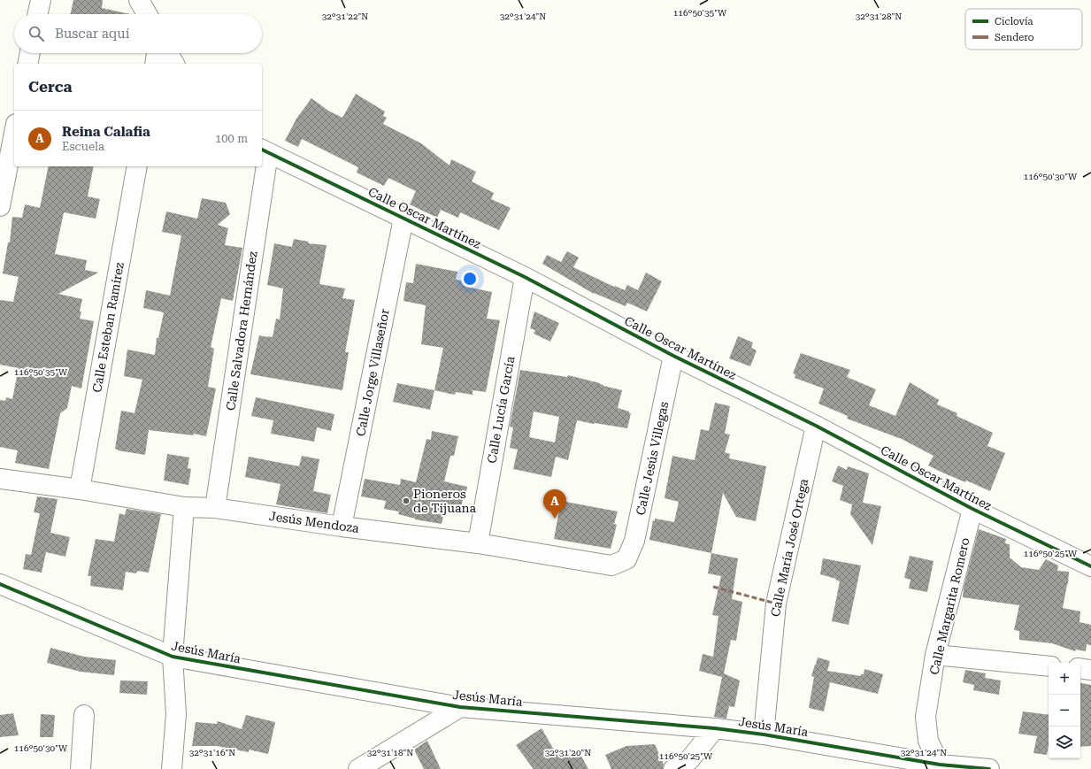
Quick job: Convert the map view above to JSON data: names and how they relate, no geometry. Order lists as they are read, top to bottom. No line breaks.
{"streets":{"street":["Calle Oscar Martínez","Calle Esteban Ramírez","Calle Salvadora Hernández","Calle Jorge Villaseñor","Calle Lucía García","Calle Jesús Villegas","Jesús Mendoza","Calle María José Ortega","Calle Margarita Romero","Jesús María"]},"crossings":[["Calle Oscar Martínez","Calle Salvadora Hernández"],["Calle Oscar Martínez","Calle Jorge Villaseñor"],["Calle Oscar Martínez","Calle Lucía García"],["Calle Oscar Martínez","Calle Jesús Villegas"],["Calle Oscar Martínez","Calle María José Ortega"],["Calle Oscar Martínez","Calle Margarita Romero"],["Calle Esteban Ramírez","Jesús Mendoza"],["Calle Salvadora Hernández","Jesús Mendoza"],["Calle Jorge Villaseñor","Jesús Mendoza"],["Calle Lucía García","Jesús Mendoza"],["Calle Jesús Villegas","Jesús Mendoza"],["Calle María José Ortega","Jesús María"],["Calle Margarita Romero","Jesús María"]],"places":["Pioneros de Tijuana"],"legend":["Ciclovía","Sendero"],"page":{"search":"Buscar aquí","heading":"Cerca","list":[{"mark":"A","name":"Reina Calafia","note":"Escuela","value":"100 m"}],"pins":"A","map_buttons":["+","−"]},"coordinates":["116°50'35\"W","32°31'22\"N","32°31'24\"N","32°31'28\"N","116°50'30\"W","116°50'25\"W","32°31'16\"N","32°31'18\"N","32°31'20\"N"]}
